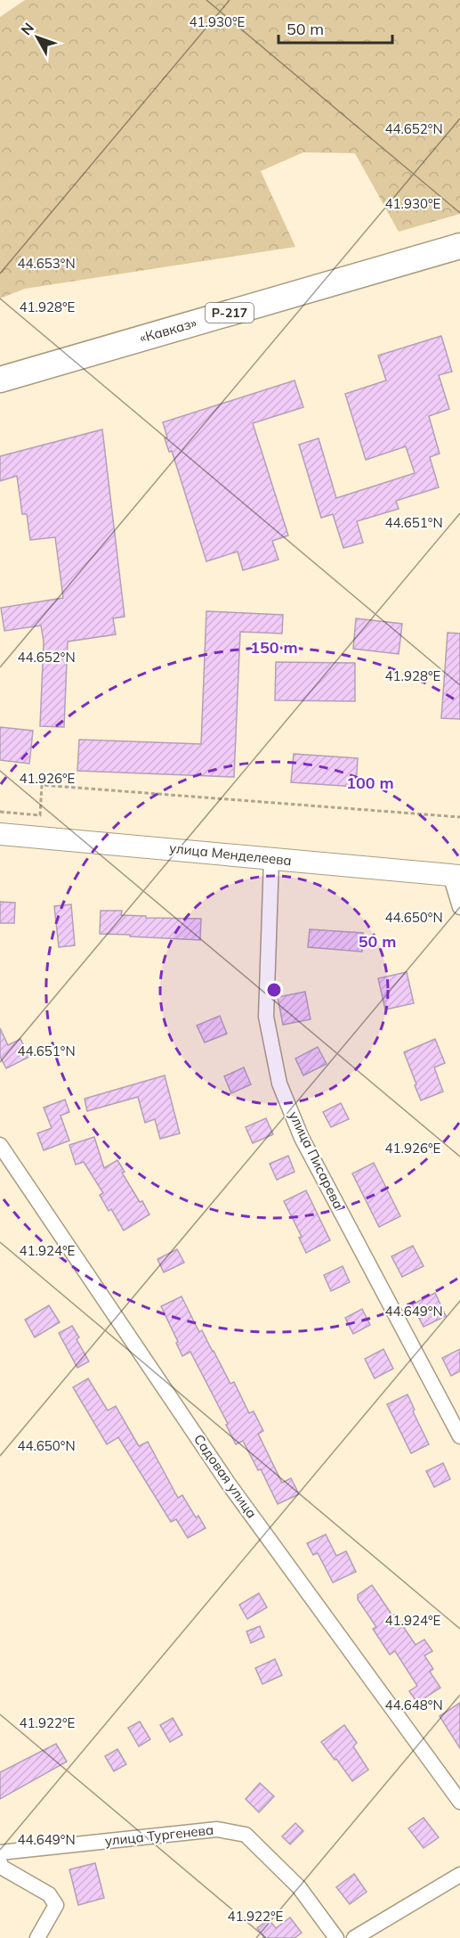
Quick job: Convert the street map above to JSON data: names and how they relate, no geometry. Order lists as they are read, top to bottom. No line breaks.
{"streets":{"highway":["Р-217","«Кавказ»"],"main road":["улица Менделеева"],"street":["улица Писарева","Садовая улица","улица Тургенева"]},"crossings":[["улица Менделеева","улица Писарева"]],"scale_bar":"50 m","north":"top left","coordinates":["41.930°E","44.652°N","44.653°N","41.928°E","44.651°N","41.926°E","44.650°N","41.924°E","44.649°N","44.648°N","41.922°E"],"rings":["150 m","100 m","50 m"]}
